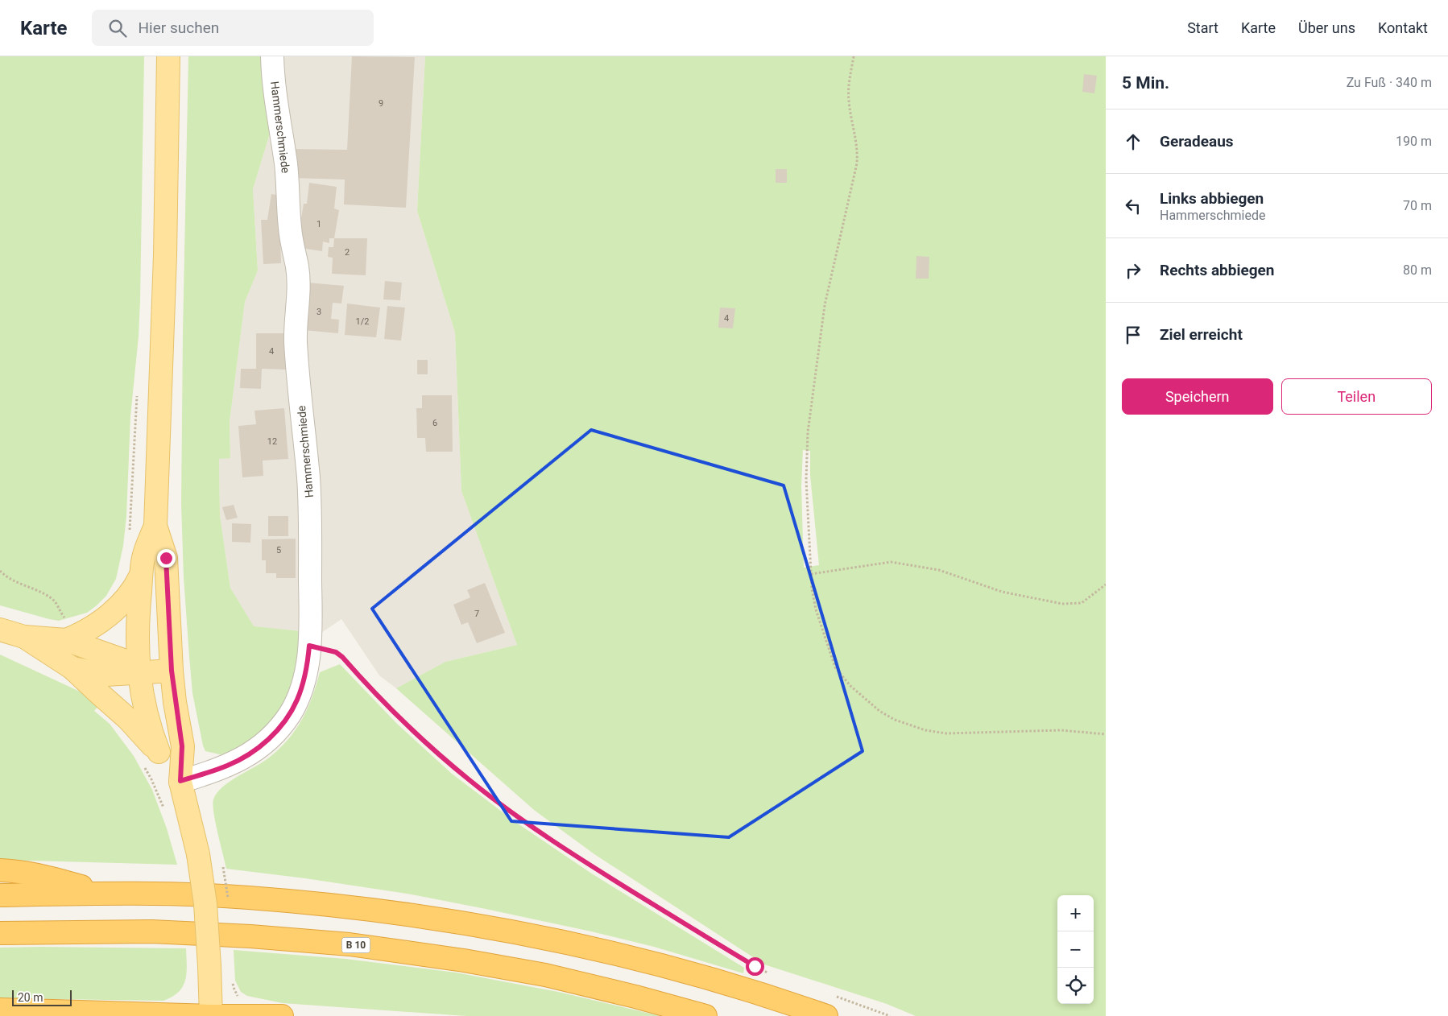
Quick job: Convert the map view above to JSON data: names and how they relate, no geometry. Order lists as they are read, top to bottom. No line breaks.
{"streets":{"highway":["B 10"],"street":["Hammerschmiede"]},"house_numbers":["9","1","2","3","4","1/2","4","6","12","5","7"],"scale_bar":"20 m","page":{"header":"Karte","search":"Hier suchen","nav":["Start","Karte","Über uns","Kontakt"],"heading":["5 Min.","Zu Fuß · 340 m"],"list":[["Geradeaus","190 m"],["Links abbiegen","Hammerschmiede","70 m"],["Rechts abbiegen","80 m"],"Ziel erreicht"],"buttons":["Speichern","Teilen"],"map_buttons":["+","−"],"scale":"20 m"}}
